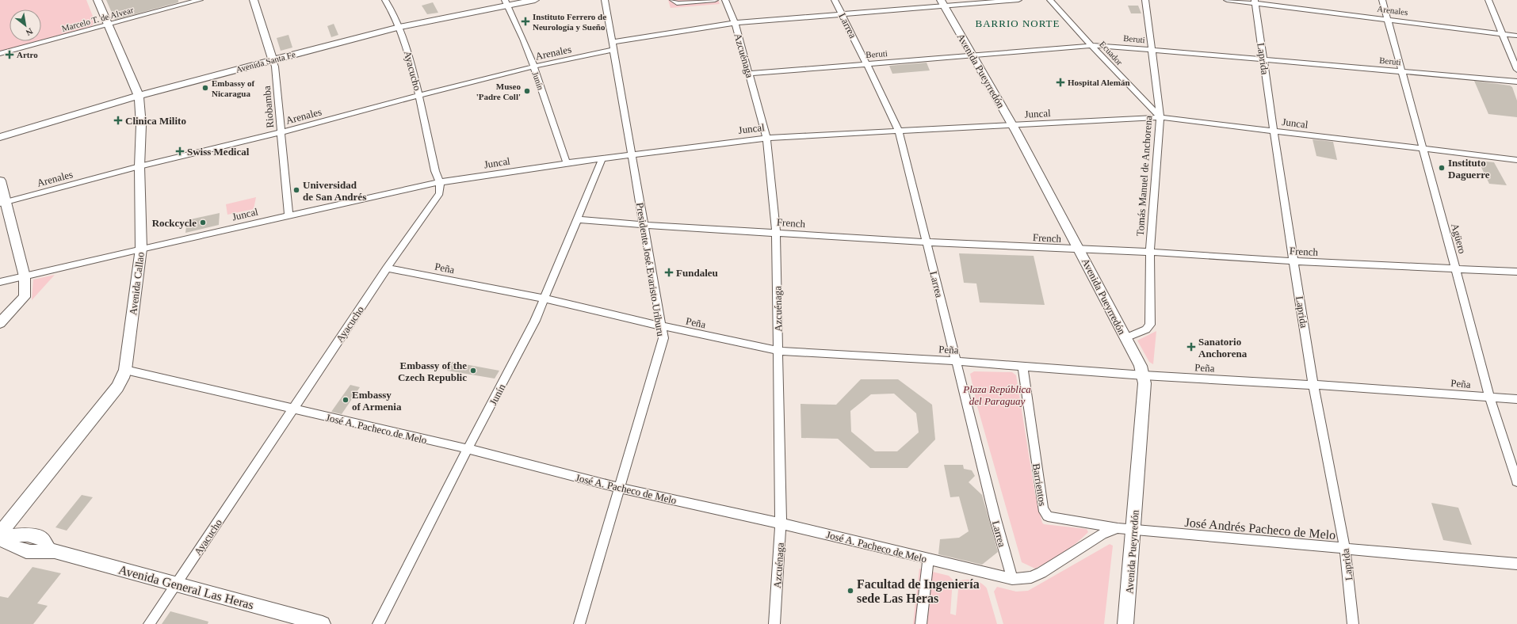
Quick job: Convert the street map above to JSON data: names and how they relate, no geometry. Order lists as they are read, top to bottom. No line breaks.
{"streets":{"main road":["Avenida Santa Fe","Avenida Pueyrredón","Riobamba","Avenida Callao","Avenida General Las Heras"],"street":["Arenales","Marcelo T. de Alvear","Larrea","Beruti","Ecuador","Azcuénaga","Laprida","Ayacucho","Junín","Juncal","Tomás Manuel de Anchorena","French","Agüero","Peña","Presidente José Evaristo Uriburu","José A. Pacheco de Melo","Barrientos","José Andrés Pacheco de Melo"]},"crossings":[["Arenales","Laprida"],["Arenales","Ayacucho"],["Arenales","Junín"],["Arenales","Riobamba"],["Arenales","Agüero"],["Arenales","Presidente José Evaristo Uriburu"],["Arenales","Avenida Callao"],["Marcelo T. de Alvear","Avenida Callao"],["Larrea","Beruti"],["Larrea","Juncal"],["Larrea","French"],["Larrea","Peña"],["Larrea","José A. Pacheco de Melo"],["Beruti","Ecuador"],["Beruti","Azcuénaga"],["Beruti","Laprida"],["Beruti","Avenida Pueyrredón"],["Beruti","Tomás Manuel de Anchorena"],["Beruti","Agüero"],["Ecuador","Juncal"],["Ecuador","Tomás Manuel de Anchorena"],["Azcuénaga","Juncal"],["Azcuénaga","French"],["Azcuénaga","Peña"],["Azcuénaga","José A. Pacheco de Melo"],["Laprida","Juncal"],["Laprida","French"],["Laprida","Peña"],["Laprida","José Andrés Pacheco de Melo"],["Avenida Santa Fe","Ayacucho"],["Avenida Santa Fe","Junín"],["Avenida Santa Fe","Riobamba"],["Avenida Santa Fe","Avenida Callao"],["Ayacucho","Juncal"],["Ayacucho","Peña"],["Ayacucho","José A. Pacheco de Melo"],["Ayacucho","Avenida General Las Heras"],["Avenida Pueyrredón","Juncal"],["Avenida Pueyrredón","Tomás Manuel de Anchorena"],["Avenida Pueyrredón","French"],["Avenida Pueyrredón","Peña"],["Avenida Pueyrredón","Barrientos"],["Avenida Pueyrredón","José Andrés Pacheco de Melo"],["Junín","Juncal"],["Junín","French"],["Junín","Peña"],["Junín","José A. Pacheco de Melo"],["Riobamba","Juncal"],["Juncal","Tomás Manuel de Anchorena"],["Juncal","Agüero"],["Juncal","Presidente José Evaristo Uriburu"],["Juncal","Avenida Callao"],["Tomás Manuel de Anchorena","French"],["French","Agüero"],["French","Presidente José Evaristo Uriburu"],["Agüero","Peña"],["Peña","Presidente José Evaristo Uriburu"],["Peña","Barrientos"],["Presidente José Evaristo Uriburu","José A. Pacheco de Melo"],["Avenida Callao","José A. Pacheco de Melo"],["José A. Pacheco de Melo","Barrientos"],["Barrientos","José Andrés Pacheco de Melo"]],"districts":["BARRIO NORTE"],"parks":["Plaza República del Paraguay"],"places":{"health":["Instituto Ferrero de Neurología y Sueño","Artro","Hospital Alemán","Clinica Milito","Swiss Medical","Fundaleu","Sanatorio Anchorena"],"other":["Embassy of Nicaragua","Museo 'Padre Coll'","Instituto Daguerre","Universidad de San Andrés","Rockcycle","Embassy of the Czech Republic","Embassy of Armenia","Facultad de Ingeniería sede Las Heras"]},"north":"bottom right"}
